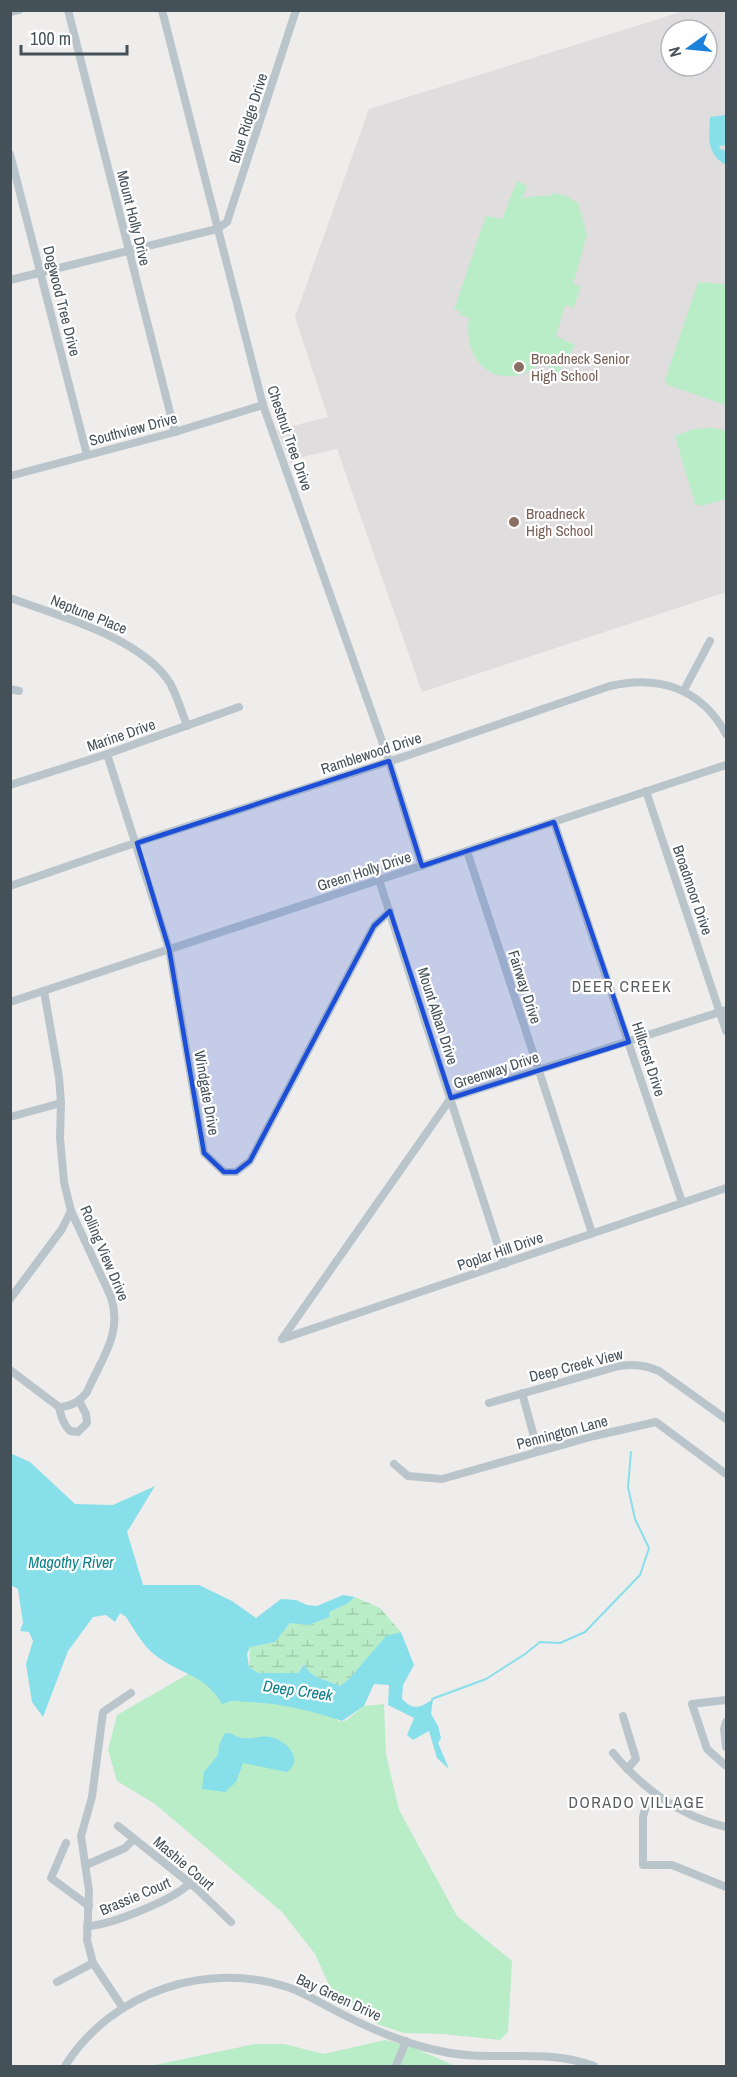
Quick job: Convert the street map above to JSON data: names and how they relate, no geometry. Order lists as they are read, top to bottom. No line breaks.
{"streets":{"street":["Blue Ridge Drive","Mount Holly Drive","Dogwood Tree Drive","Southview Drive","Chestnut Tree Drive","Neptune Place","Marine Drive","Ramblewood Drive","Green Holly Drive","Broadmoor Drive","Fairway Drive","Mount Alban Drive","Hillcrest Drive","Greenway Drive","Windgate Drive","Poplar Hill Drive","Rolling View Drive","Deep Creek View","Pennington Lane","Mashie Court","Brassie Court","Bay Green Drive"]},"crossings":[["Blue Ridge Drive","Chestnut Tree Drive"],["Mount Holly Drive","Southview Drive"],["Dogwood Tree Drive","Southview Drive"],["Southview Drive","Chestnut Tree Drive"],["Chestnut Tree Drive","Ramblewood Drive"],["Chestnut Tree Drive","Green Holly Drive"],["Neptune Place","Marine Drive"],["Marine Drive","Windgate Drive"],["Ramblewood Drive","Windgate Drive"],["Green Holly Drive","Broadmoor Drive"],["Green Holly Drive","Fairway Drive"],["Green Holly Drive","Mount Alban Drive"],["Green Holly Drive","Hillcrest Drive"],["Green Holly Drive","Windgate Drive"],["Green Holly Drive","Rolling View Drive"],["Broadmoor Drive","Greenway Drive"],["Fairway Drive","Greenway Drive"],["Fairway Drive","Poplar Hill Drive"],["Mount Alban Drive","Greenway Drive"],["Mount Alban Drive","Windgate Drive"],["Mount Alban Drive","Poplar Hill Drive"],["Hillcrest Drive","Greenway Drive"],["Hillcrest Drive","Poplar Hill Drive"],["Greenway Drive","Poplar Hill Drive"],["Mashie Court","Brassie Court"]],"districts":["DEER CREEK","DORADO VILLAGE"],"water":["Magothy River","Deep Creek"],"places":["Broadneck Senior High School","Broadneck High School"],"scale_bar":"100 m","north":"left"}
